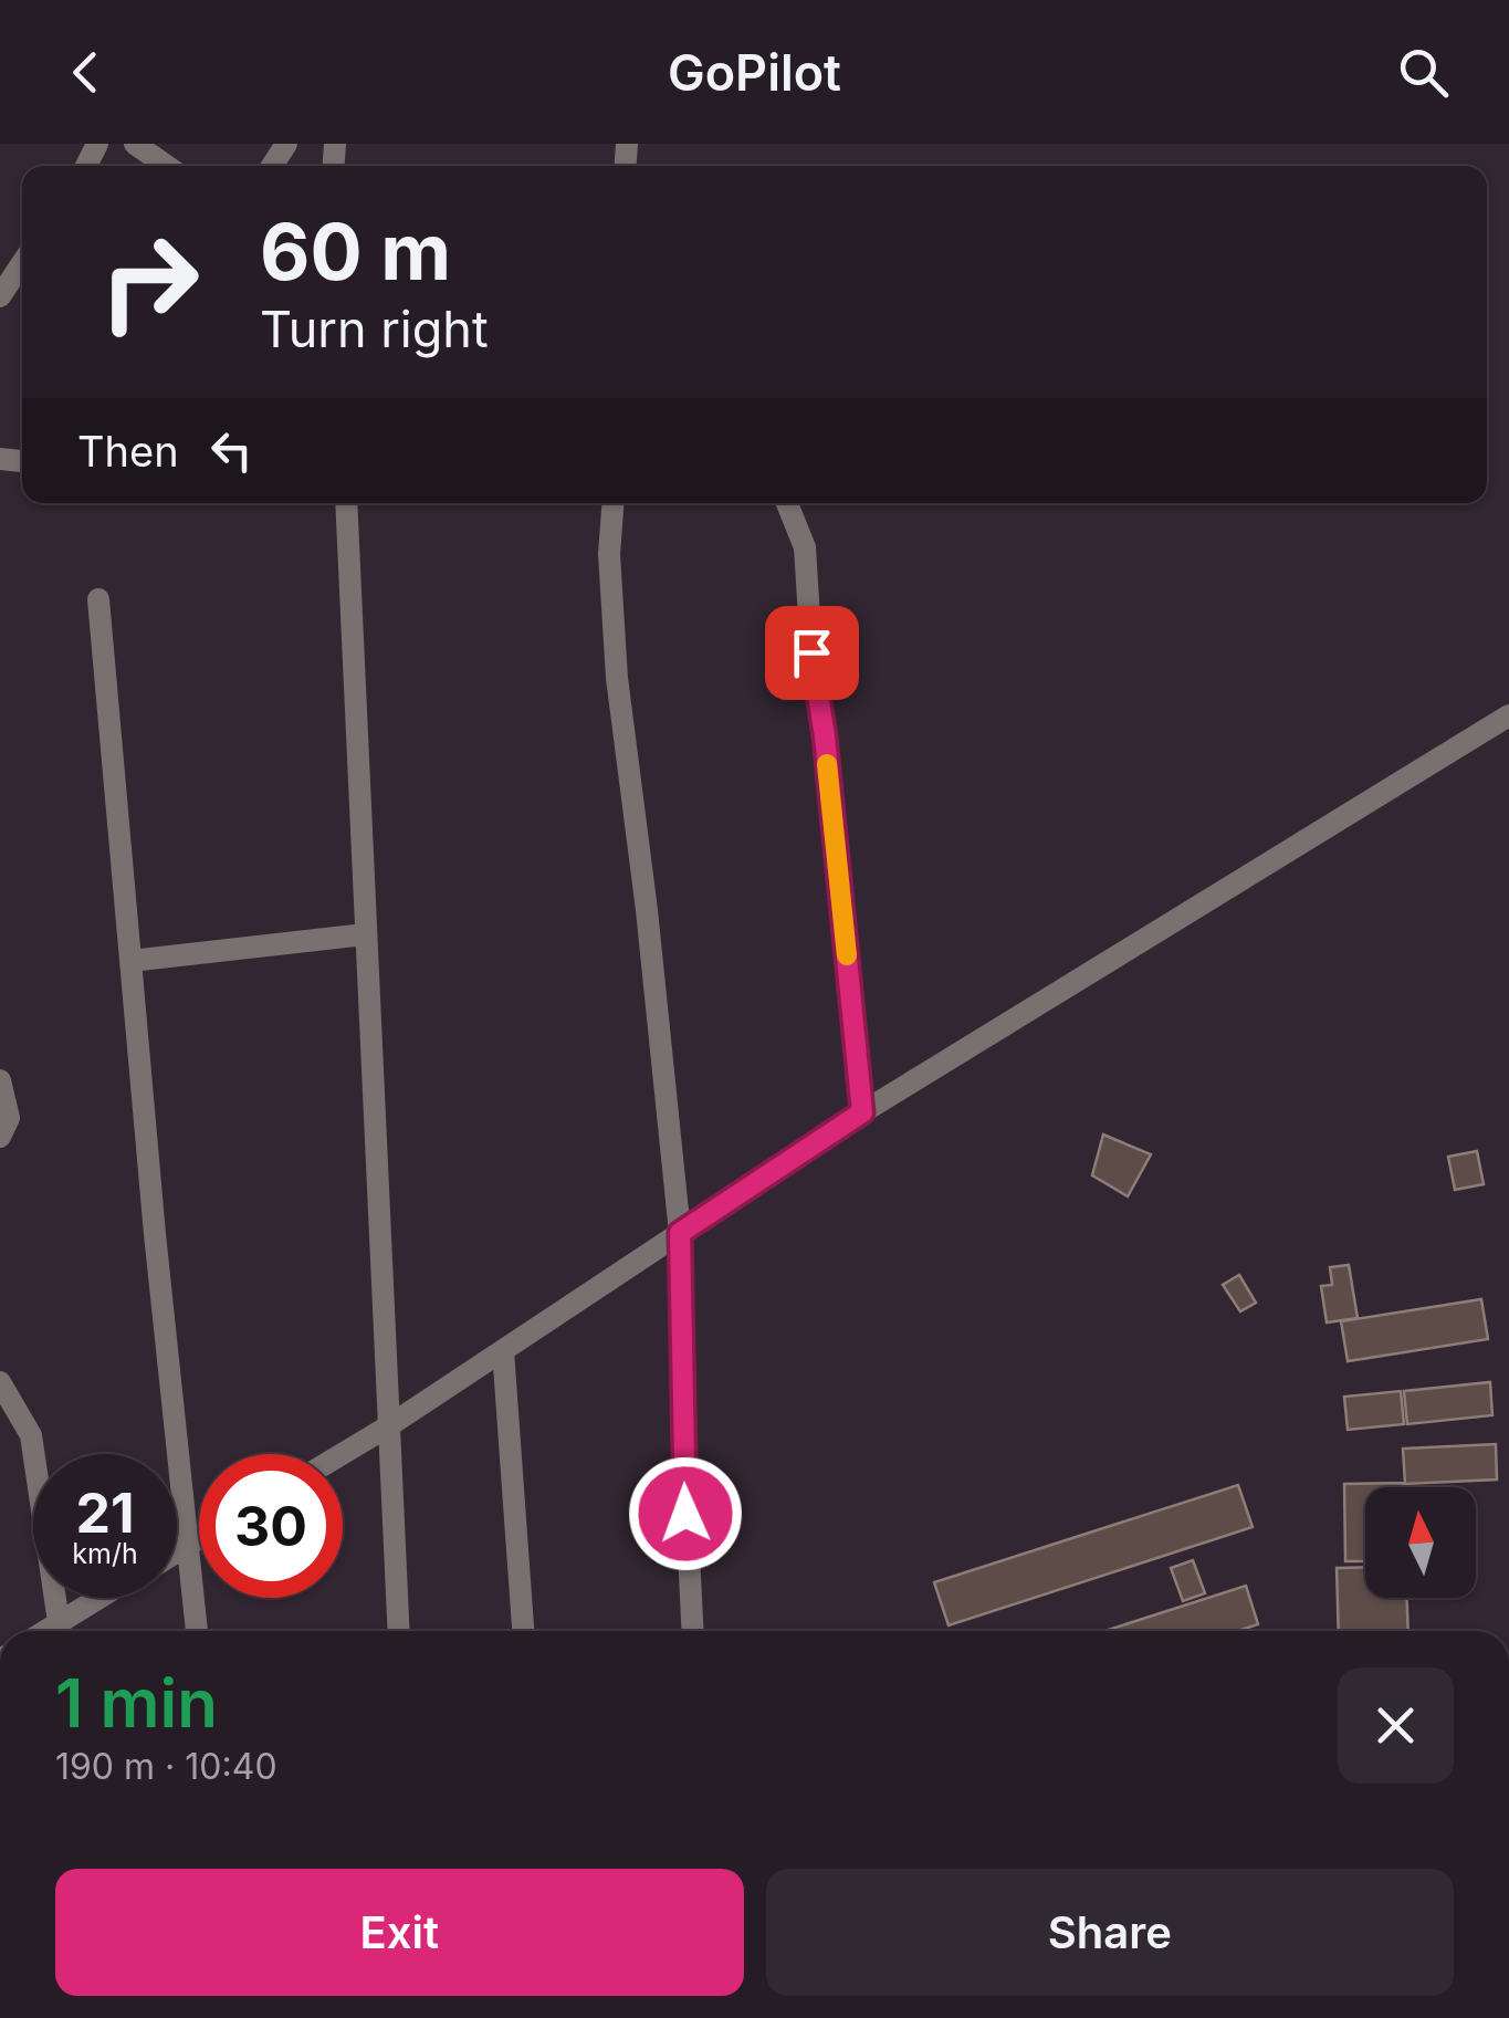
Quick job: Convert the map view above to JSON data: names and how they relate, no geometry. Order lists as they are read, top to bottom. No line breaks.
{"north":"top","page":{"header":"GoPilot","turn":["60 m","Turn right"],"then":"Then","speed":"21 km/h","limit":"30","heading":["1 min","190 m · 10:40"],"buttons":["Exit","Share"]}}
